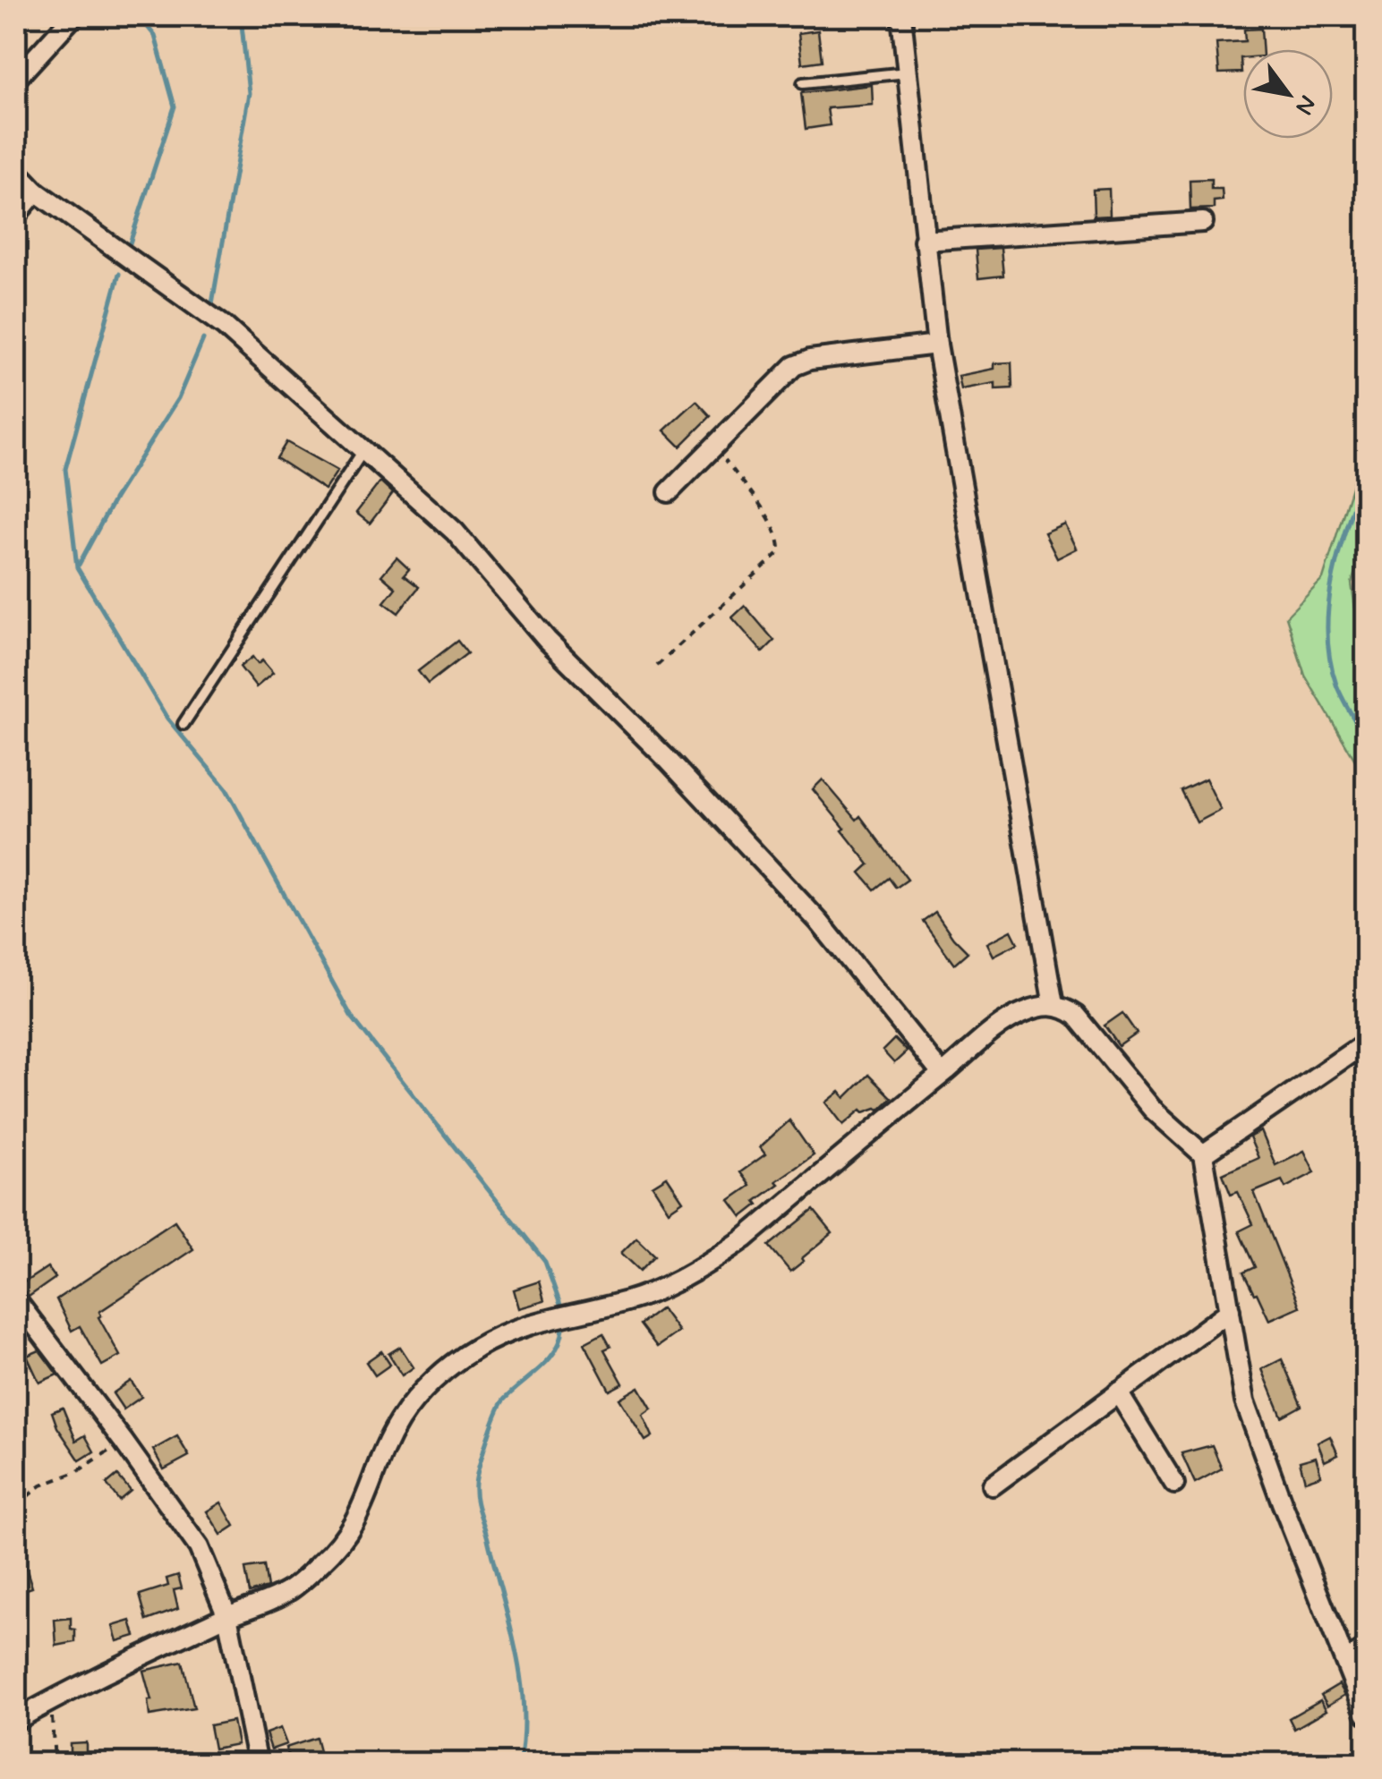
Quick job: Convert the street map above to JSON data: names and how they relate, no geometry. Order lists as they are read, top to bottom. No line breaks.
{"north":"bottom right"}
